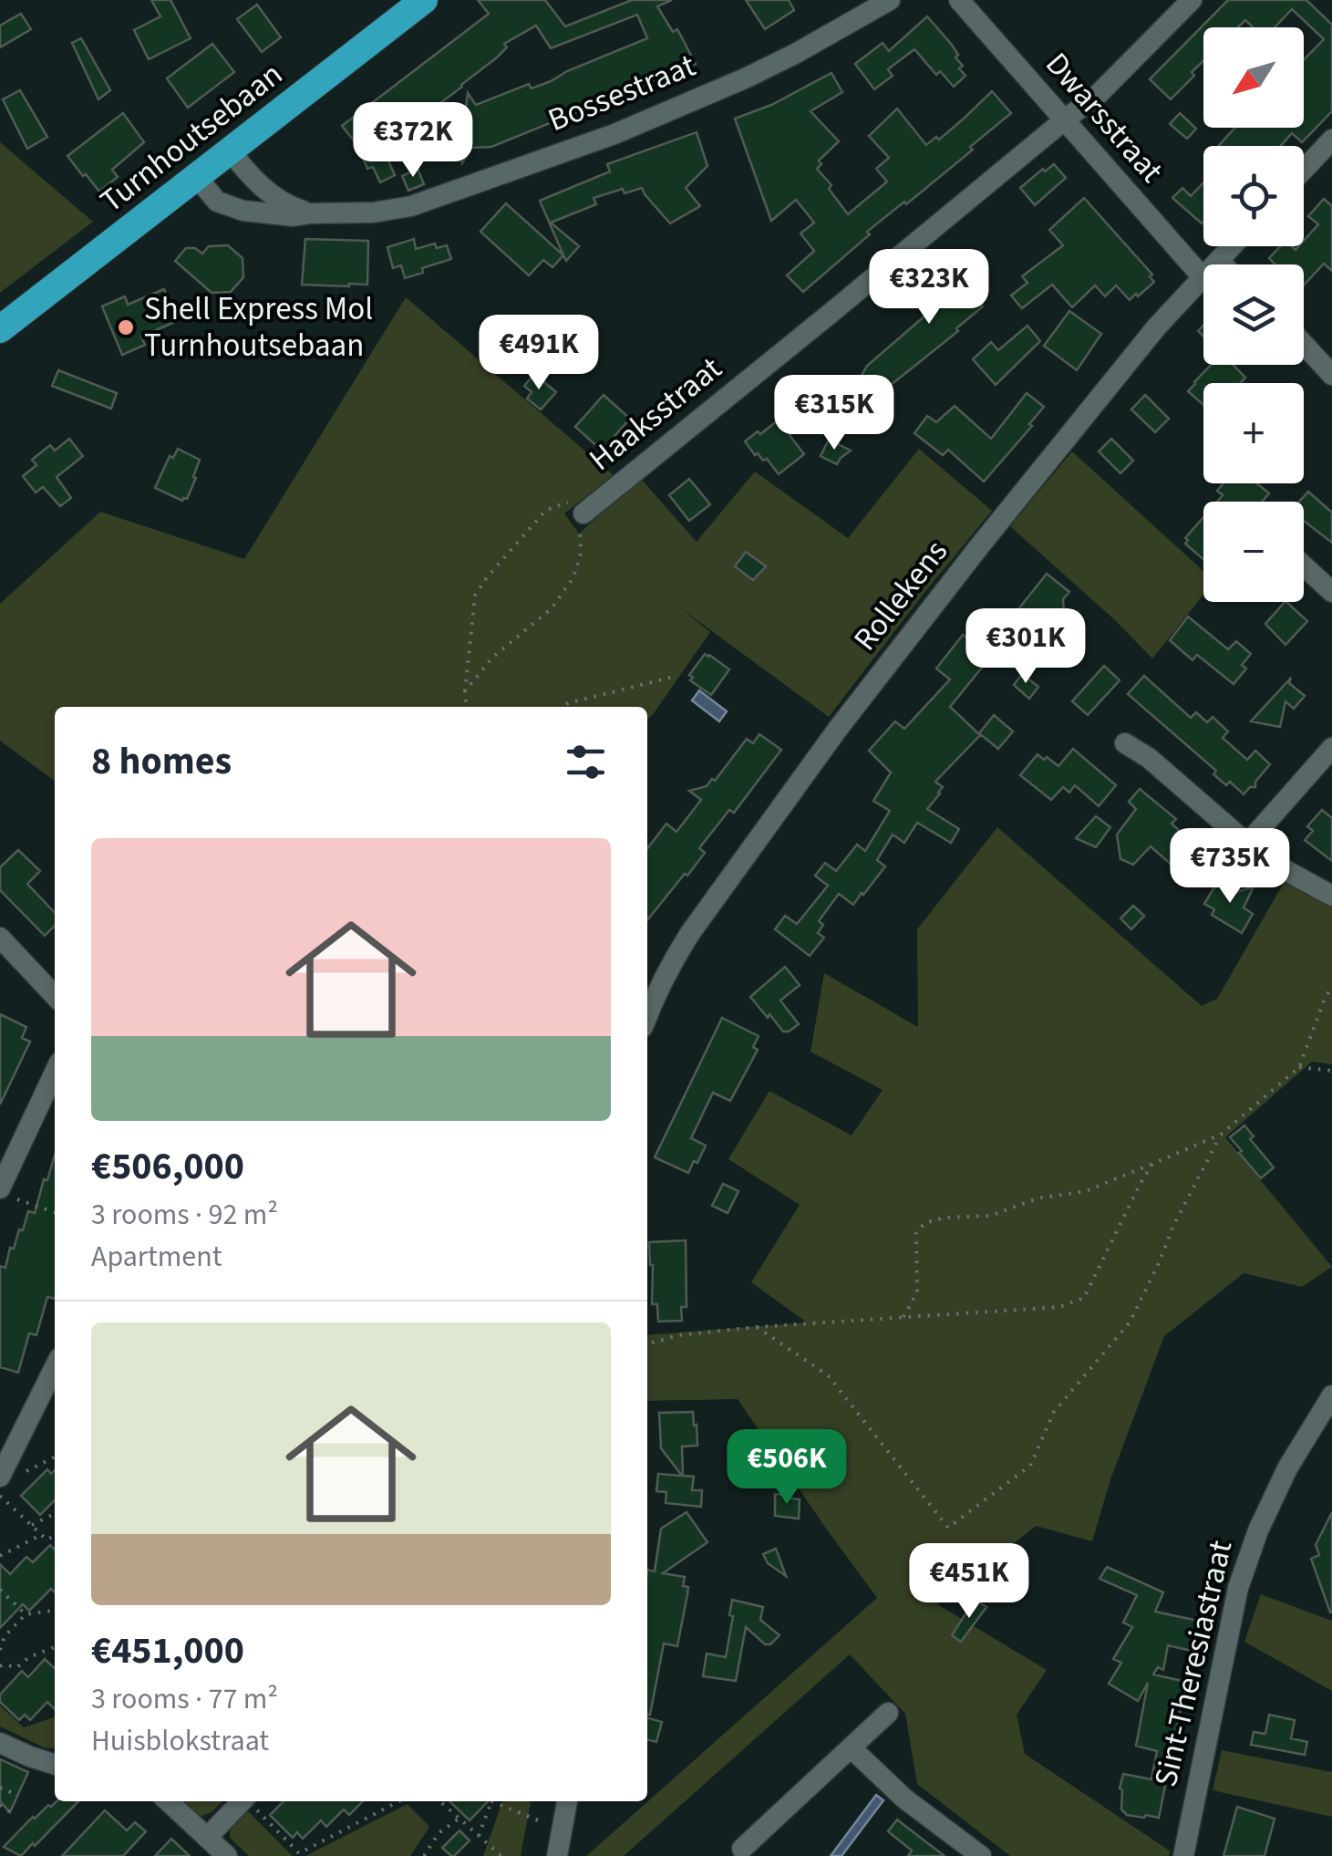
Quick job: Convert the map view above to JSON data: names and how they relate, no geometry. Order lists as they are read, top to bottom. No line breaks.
{"streets":{"main road":["Turnhoutsebaan"],"street":["Bossestraat","Dwarsstraat","Haaksstraat","Rollekens","Sint-Theresiastraat"]},"crossings":[["Bossestraat","Turnhoutsebaan"],["Dwarsstraat","Haaksstraat"],["Dwarsstraat","Rollekens"]],"places":["Shell Express Mol Turnhoutsebaan"],"north":"bottom left","page":{"map_buttons":["+","−"],"price":["€372K","€323K","€491K","€315K","€301K","€735K","€506K","€451K"],"heading":"8 homes","list":[{"name":"€506,000","note":"3 rooms · 92 m² · Apartment"},{"name":"€451,000","note":"3 rooms · 77 m² · Huisblokstraat"}]}}
